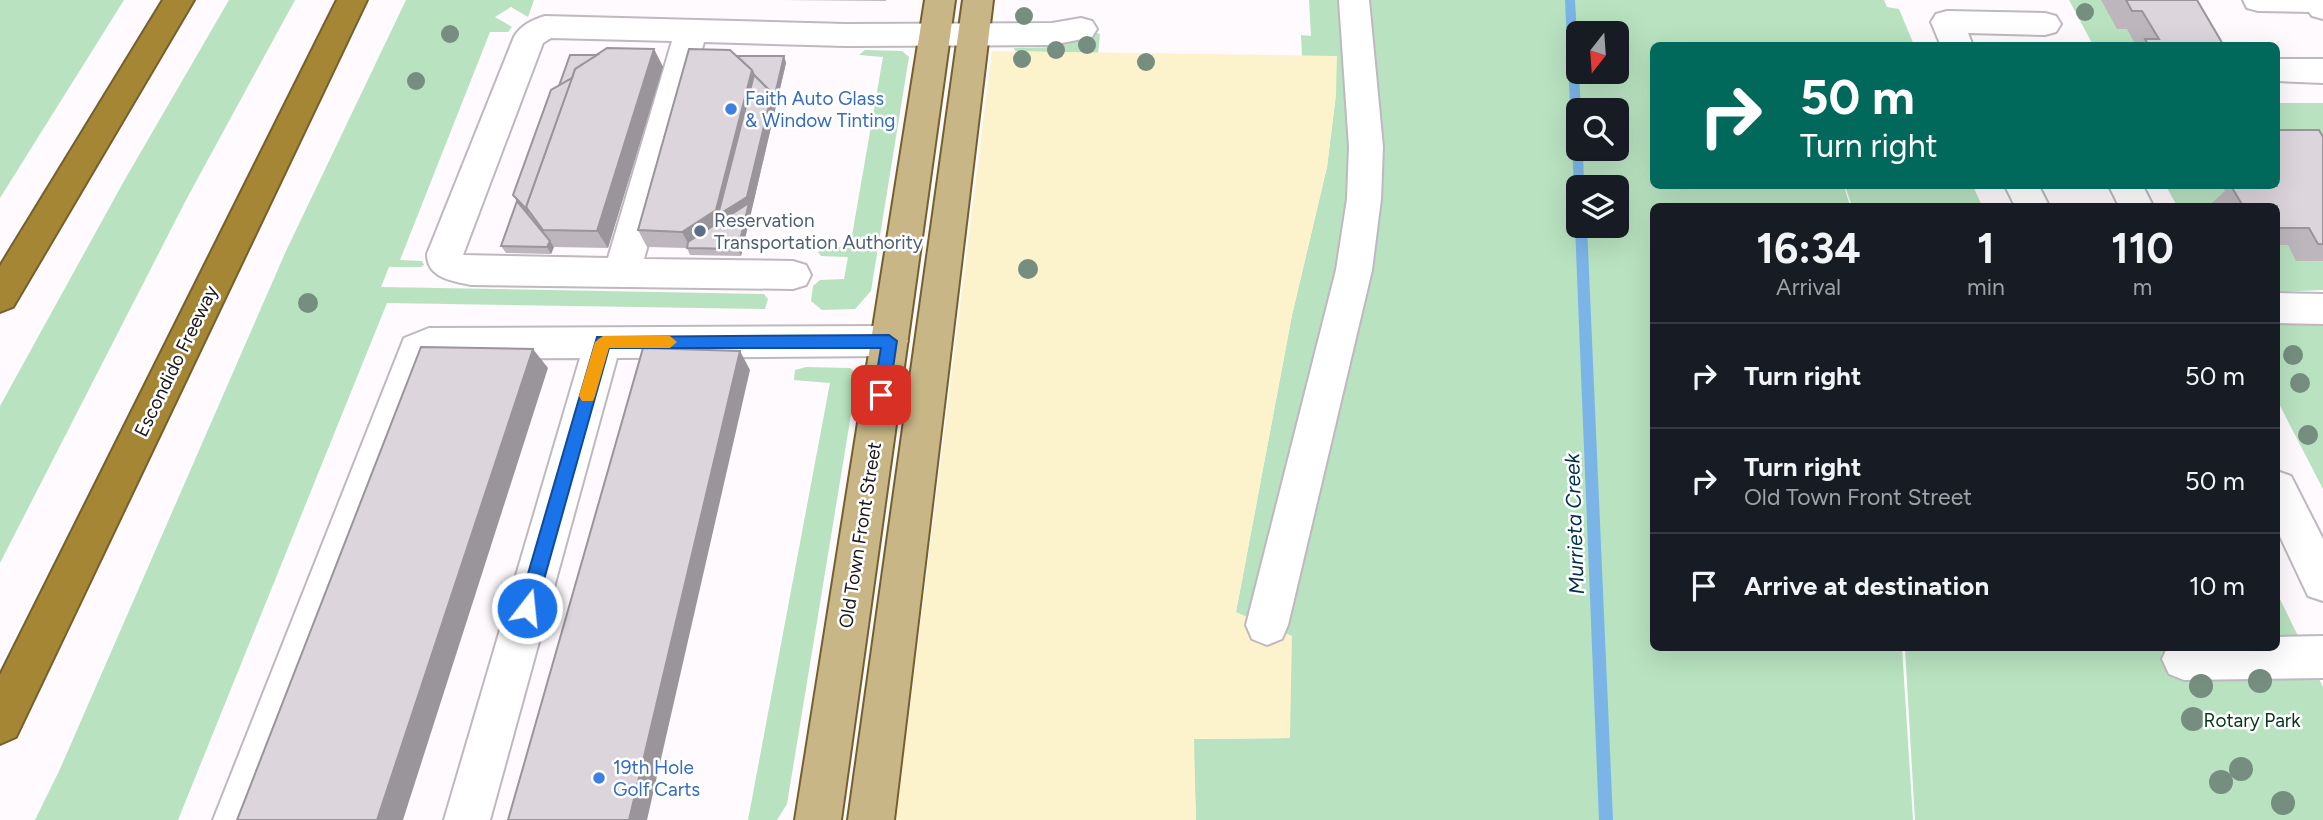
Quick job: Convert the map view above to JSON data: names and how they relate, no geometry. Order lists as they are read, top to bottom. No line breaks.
{"streets":{"highway":["Escondido Freeway"],"main road":["Old Town Front Street"]},"water":["Murrieta Creek"],"parks":["Rotary Park"],"places":["Faith Auto Glass & Window Tinting","Reservation Transportation Authority","19th Hole Golf Carts"],"north":"bottom","page":{"turn":["50 m","Turn right"],"eta":["16:34","Arrival","1","min","110","m"],"list":[{"name":"Turn right","value":"50 m"},{"name":"Turn right","note":"Old Town Front Street","value":"50 m"},{"name":"Arrive at destination","value":"10 m"}]}}
